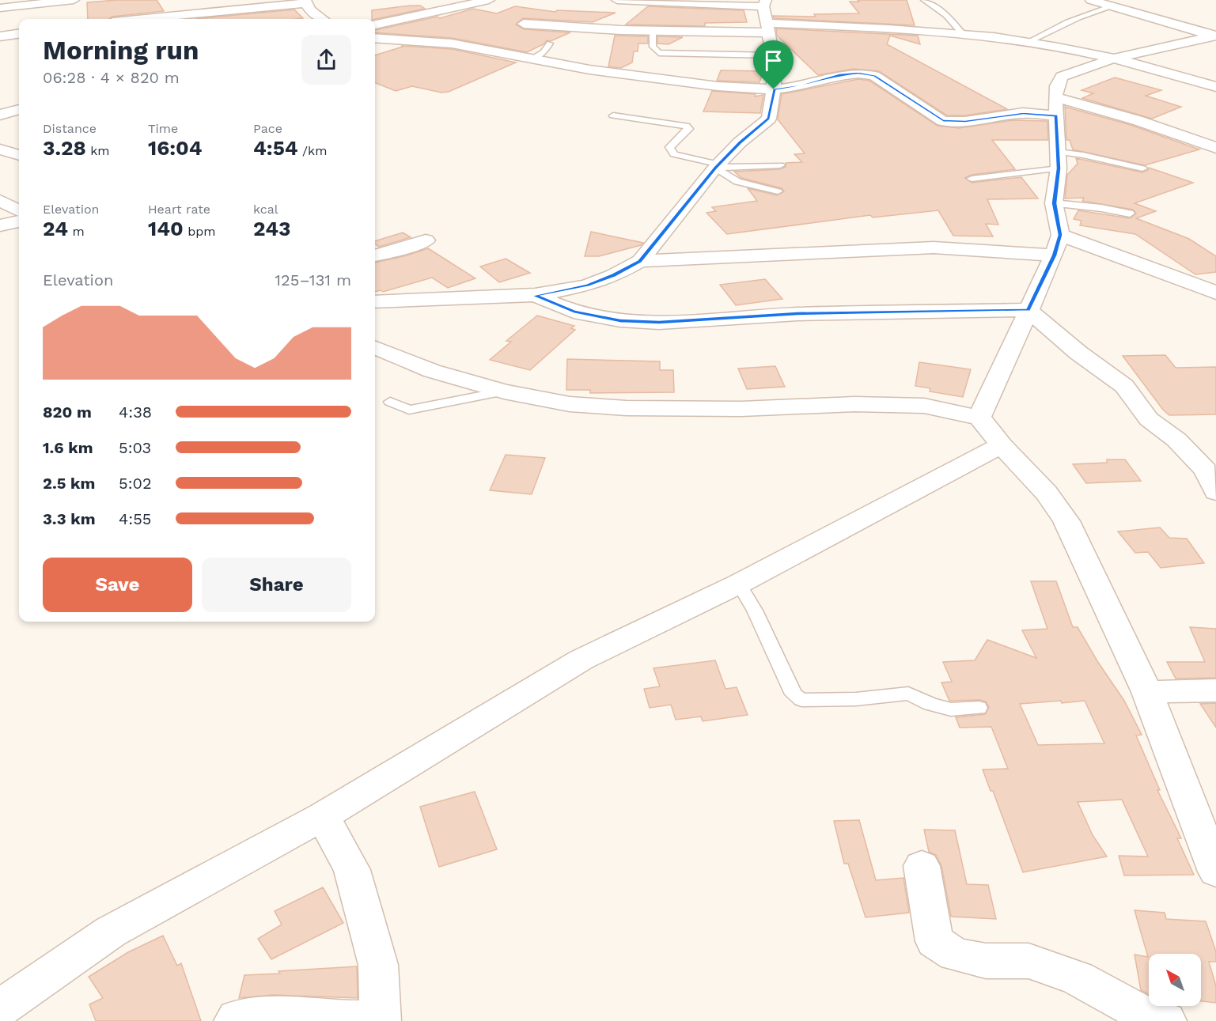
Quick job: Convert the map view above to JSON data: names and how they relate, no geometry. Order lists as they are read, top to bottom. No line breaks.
{"north":"top left","page":{"heading":["Morning run","06:28 · 4 × 820 m"],"stats":[["Distance","3.28 km"],["Time","16:04"],["Pace","4:54 /km"],["Elevation","24 m"],["Heart rate","140 bpm"],["kcal","243"]],"chart":["Elevation","125–131 m"],"list":[{"name":"820 m","note":"4:38"},{"name":"1.6 km","note":"5:03"},{"name":"2.5 km","note":"5:02"},{"name":"3.3 km","note":"4:55"}],"buttons":["Save","Share"]}}
